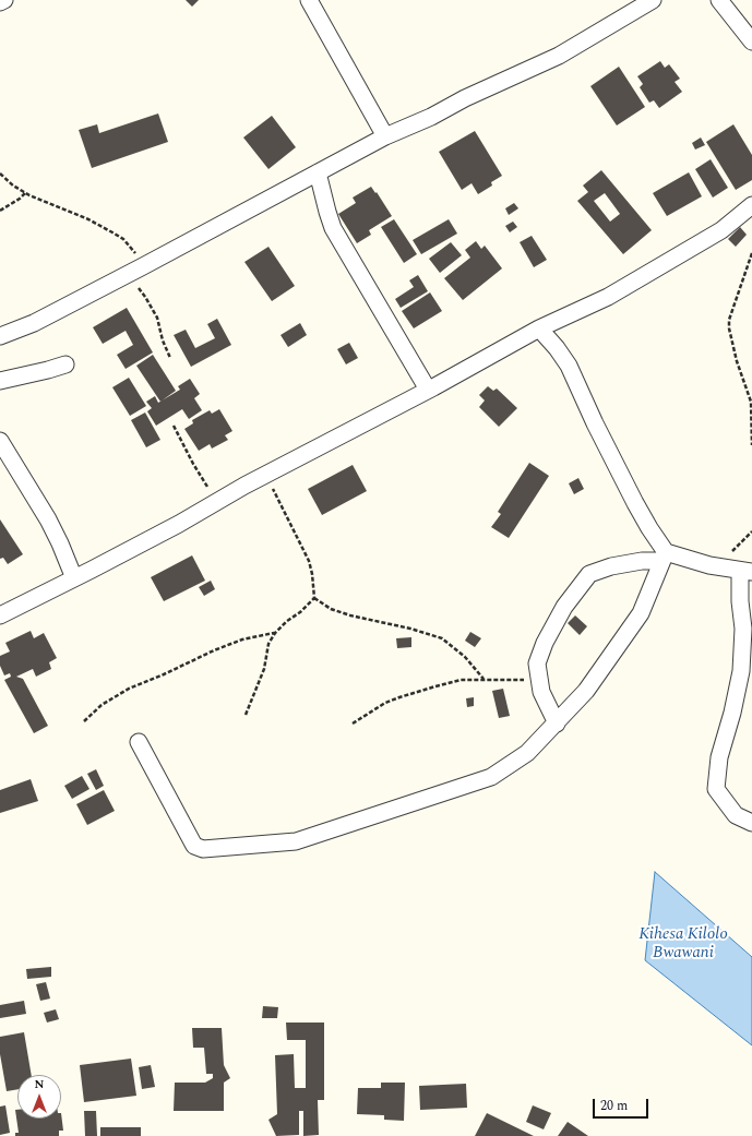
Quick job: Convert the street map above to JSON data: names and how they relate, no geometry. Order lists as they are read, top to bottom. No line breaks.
{"water":["Kihesa Kilolo Bwawani"],"scale_bar":"20 m","north":"top"}
